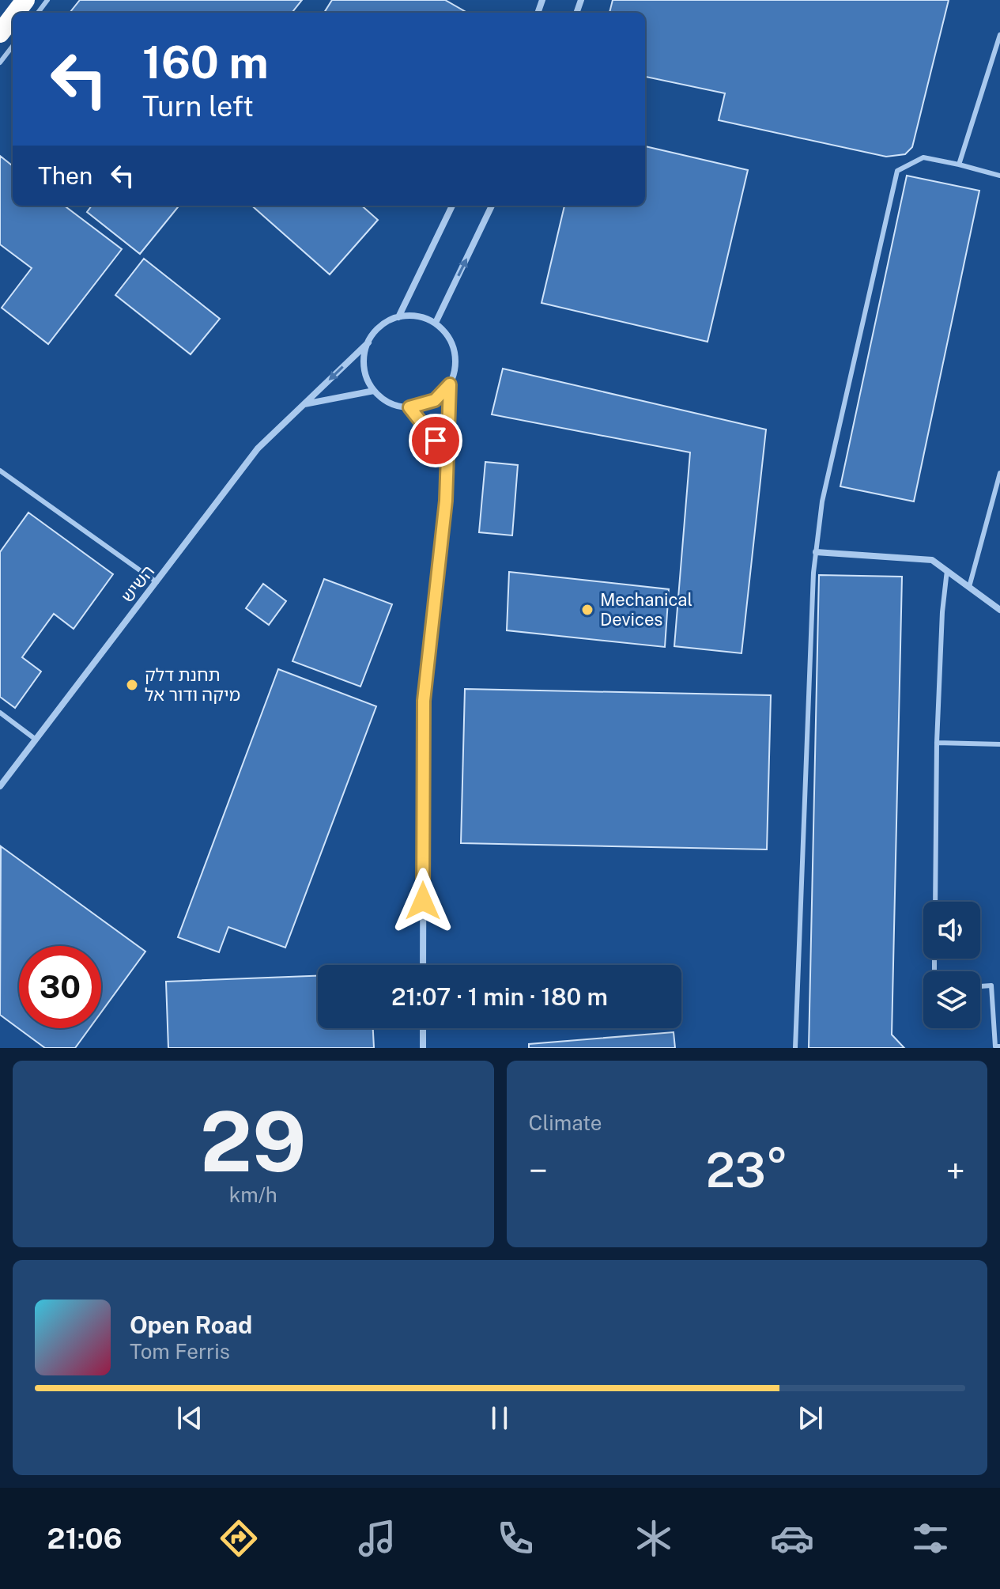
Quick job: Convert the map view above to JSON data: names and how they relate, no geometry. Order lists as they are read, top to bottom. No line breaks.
{"streets":{"street":["השיש"]},"places":["Mechanical Devices","תחנת דלק מיקה ודור אל"],"page":{"turn":["160 m","Turn left"],"then":"Then","limit":"30","trip":"21:07 · 1 min · 180 m","tile":[["29","km/h"],"Climate"],"heat":["−","23°","+"],"song":["Open Road","Tom Ferris"],"tabs":"21:06"}}
